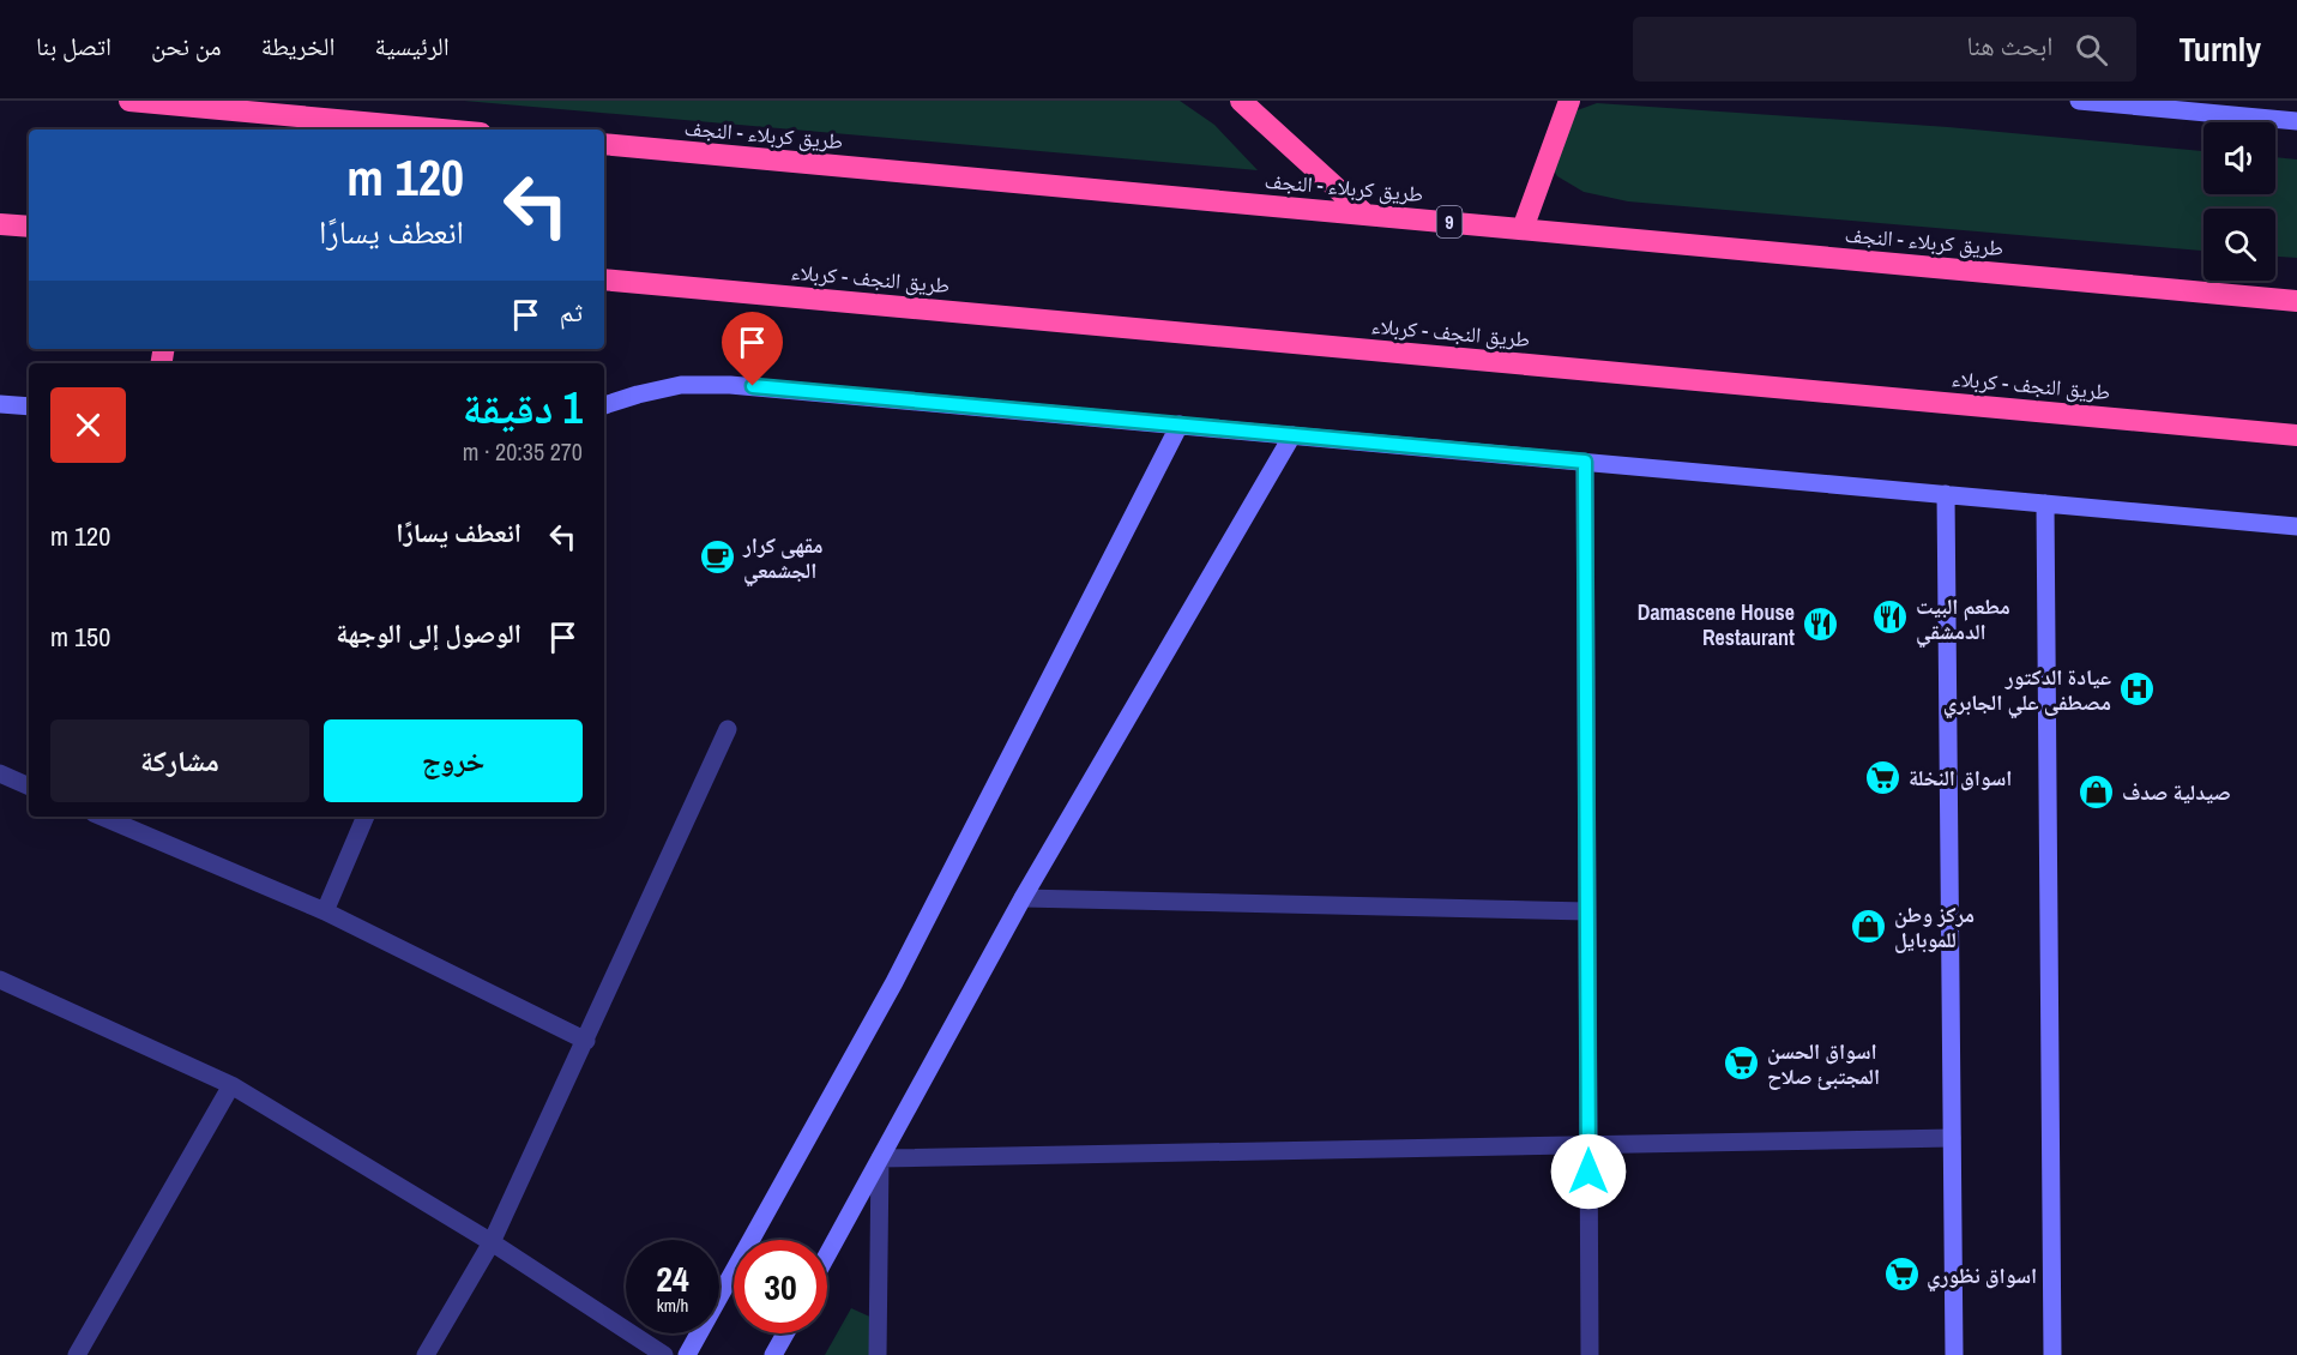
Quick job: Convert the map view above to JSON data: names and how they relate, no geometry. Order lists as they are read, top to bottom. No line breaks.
{"streets":{"highway":["طريق كربلاء - النجف","9","طريق النجف - كربلاء"]},"places":{"cafe":["مقهى كرار الجشمعي"],"restaurant":["مطعم البيت الدمشقي","Damascene House Restaurant"],"hospital":["عيادة الدكتور مصطفى علي الجابري"],"supermarket":["اسواق النخلة","اسواق الحسن المجتبئ صلاح","اسواق نظوري"],"shop":["صيدلية صدف","مركز وطن للموبايل"]},"page":{"header":"Turnly","search":"ابحث هنا","nav":["الرئيسية","الخريطة","من نحن","اتصل بنا"],"turn":["120 m","انعطف يسارًا"],"then":"ثم","heading":["1 دقيقة","270 m · 20:35"],"list":[{"name":"انعطف يسارًا","value":"120 m"},{"name":"الوصول إلى الوجهة","value":"150 m"}],"buttons":["خروج","مشاركة"],"speed":"24 km/h","limit":"30"}}
